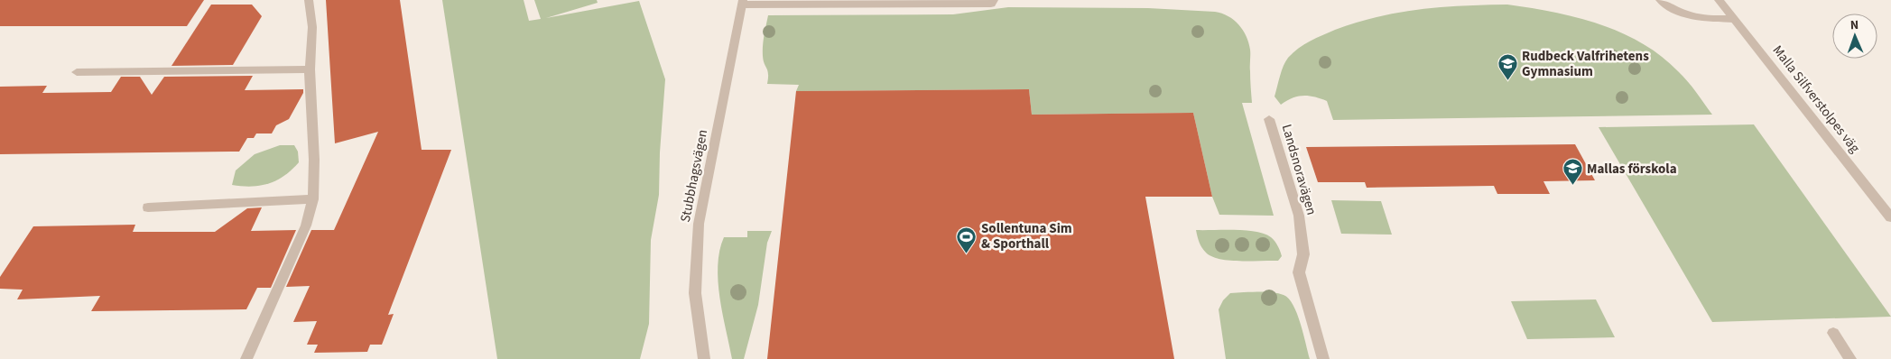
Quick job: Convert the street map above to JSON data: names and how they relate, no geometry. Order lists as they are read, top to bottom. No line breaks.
{"streets":{"street":["Malla Silfverstolpes väg","Landsnoravägen","Stubbhagsvägen"]},"places":{"school or university":["Rudbeck Valfrihetens Gymnasium","Mallas förskola"],"sports":["Sollentuna Sim & Sporthall"]},"north":"top"}
